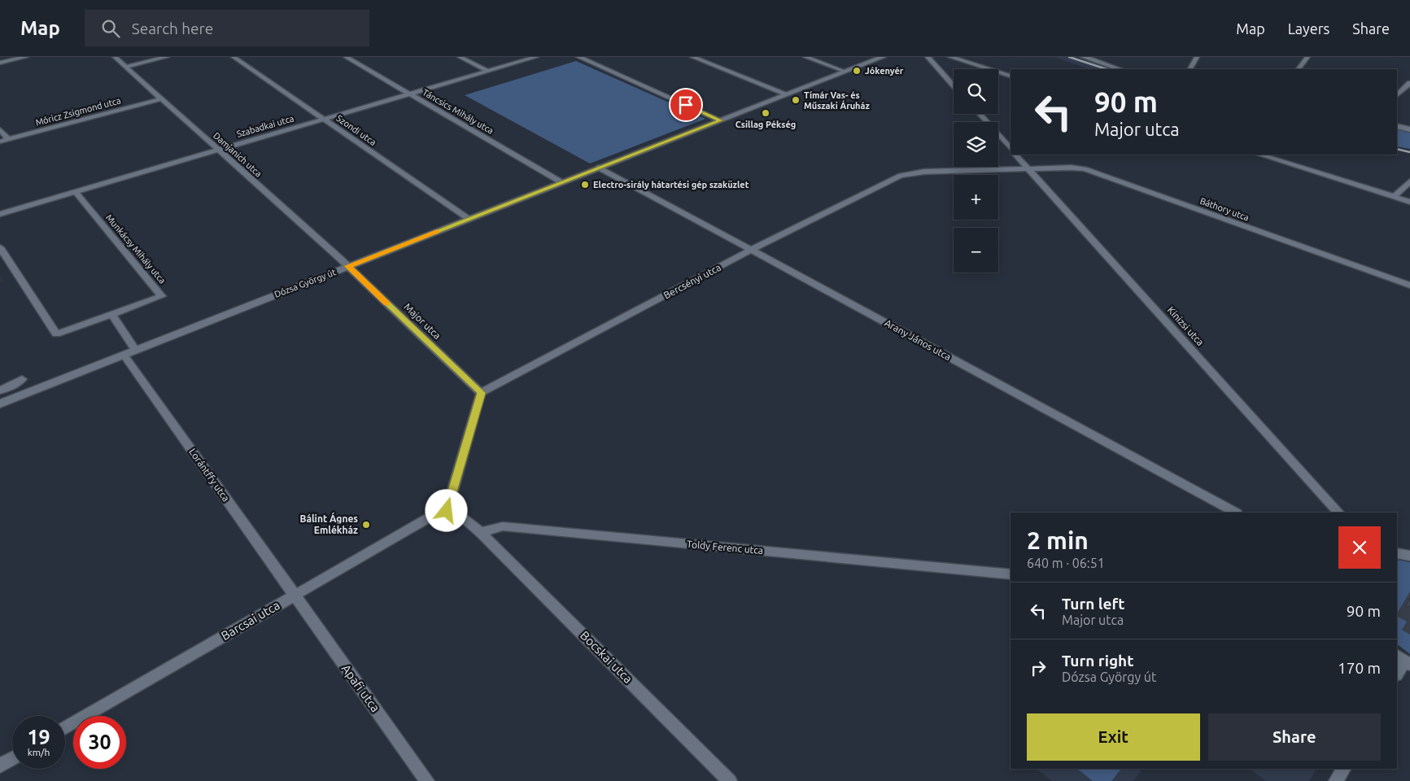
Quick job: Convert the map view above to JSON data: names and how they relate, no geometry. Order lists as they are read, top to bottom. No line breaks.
{"streets":{"main road":["Dózsa György út"],"street":["Móricz Zsigmond utca","Táncsics Mihály utca","Szabadkai utca","Szondi utca","Damjanich utca","Báthory utca","Munkácsy Mihály utca","Bercsényi utca","Major utca","Kinizsi utca","Arany János utca","Lorántffy utca","Toldy Ferenc utca","Barcsai utca","Bocskai utca","Apafi utca"]},"crossings":[["Móricz Zsigmond utca","Damjanich utca"],["Táncsics Mihály utca","Szabadkai utca"],["Táncsics Mihály utca","Dózsa György út"],["Szabadkai utca","Szondi utca"],["Szabadkai utca","Damjanich utca"],["Szabadkai utca","Munkácsy Mihály utca"],["Szondi utca","Dózsa György út"],["Damjanich utca","Dózsa György út"],["Damjanich utca","Major utca"],["Báthory utca","Bercsényi utca"],["Báthory utca","Kinizsi utca"],["Bercsényi utca","Major utca"],["Bercsényi utca","Kinizsi utca"],["Bercsényi utca","Arany János utca"],["Dózsa György út","Major utca"],["Dózsa György út","Arany János utca"],["Dózsa György út","Lorántffy utca"],["Lorántffy utca","Barcsai utca"],["Lorántffy utca","Apafi utca"],["Toldy Ferenc utca","Bocskai utca"],["Barcsai utca","Apafi utca"]],"places":["Jókenyér","Tímár Vas- és Műszaki Áruház","Csillag Pékség","Electro-sirály hátartési gép szaküzlet","Bálint Ágnes Emlékház"],"page":{"header":"Map","search":"Search here","nav":["Map","Layers","Share"],"map_buttons":["+","−"],"turn":["90 m","Major utca"],"heading":["2 min","640 m · 06:51"],"list":[{"name":"Turn left","note":"Major utca","value":"90 m"},{"name":"Turn right","note":"Dózsa György út","value":"170 m"}],"buttons":["Exit","Share"],"speed":"19 km/h","limit":"30"}}
